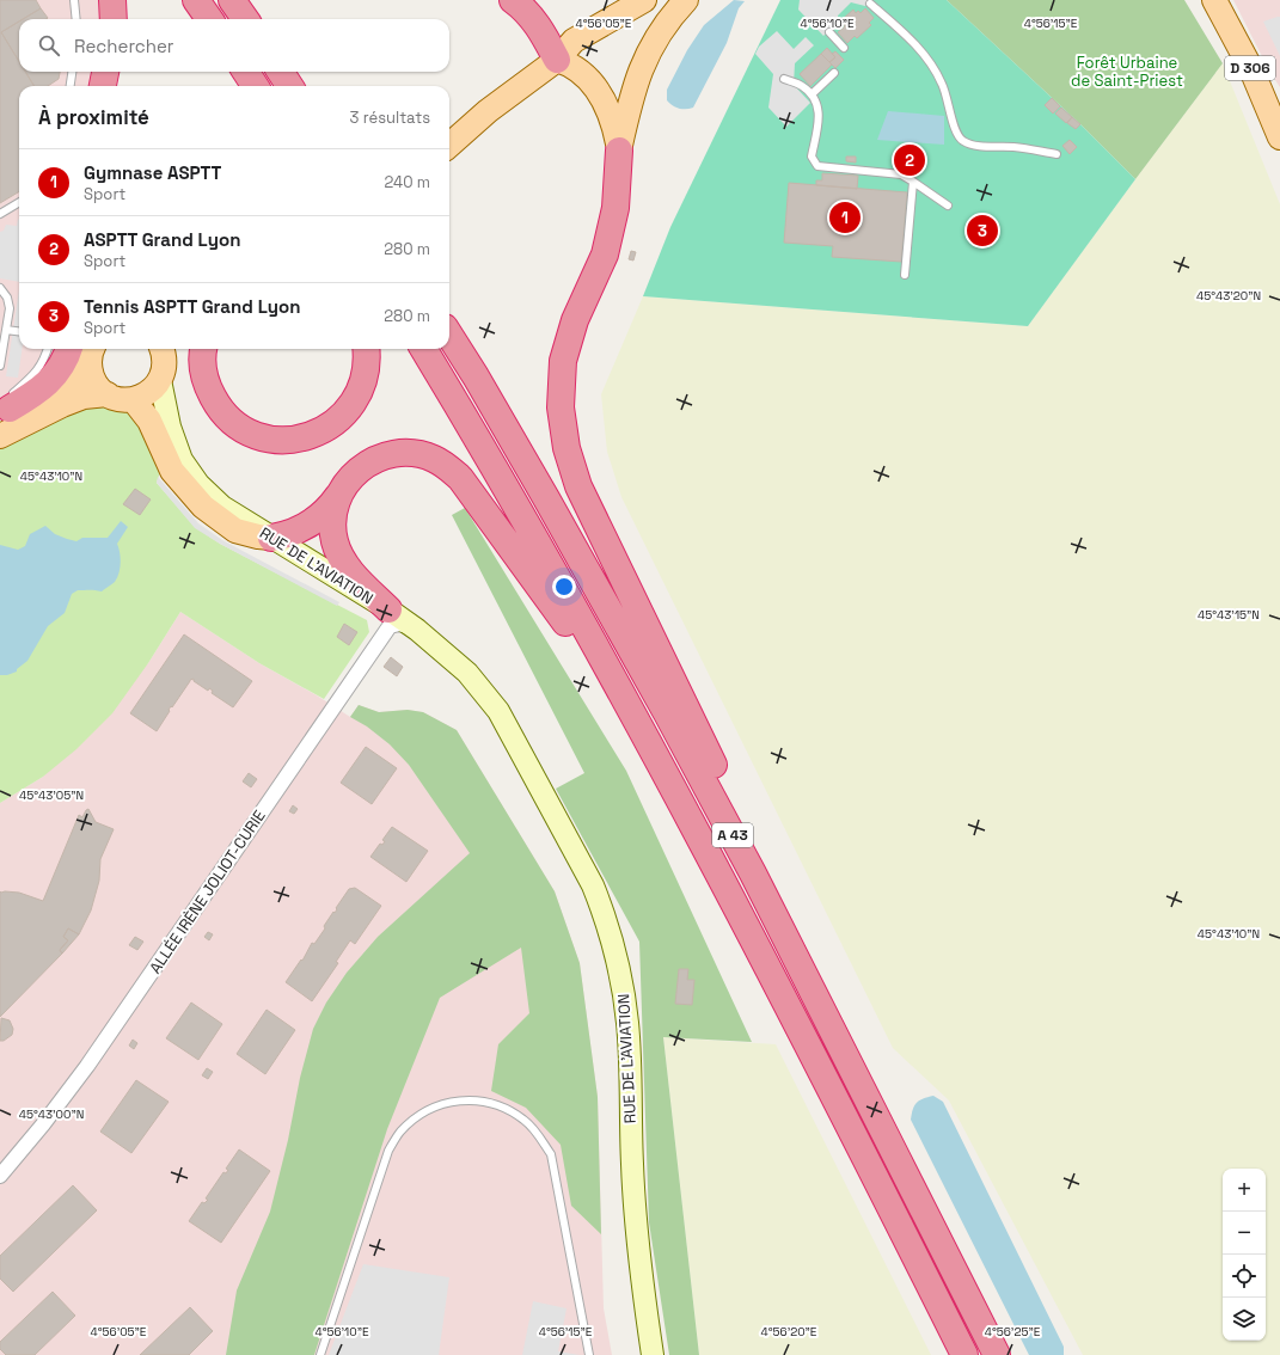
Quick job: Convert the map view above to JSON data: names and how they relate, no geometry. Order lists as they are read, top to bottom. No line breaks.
{"streets":{"highway":["A 43"],"main road":["D 306","RUE DE L'AVIATION"],"street":["ALLÉE IRÈNE JOLIOT-CURIE"]},"crossings":[["RUE DE L'AVIATION","ALLÉE IRÈNE JOLIOT-CURIE"]],"parks":["Forêt Urbaine de Saint-Priest"],"page":{"search":"Rechercher","heading":["À proximité","3 résultats"],"pins":["2","1","3"],"list":[{"mark":"1","name":"Gymnase ASPTT","note":"Sport","value":"240 m"},{"mark":"2","name":"ASPTT Grand Lyon","note":"Sport","value":"280 m"},{"mark":"3","name":"Tennis ASPTT Grand Lyon","note":"Sport","value":"280 m"}],"map_buttons":["+","−"]},"coordinates":["4°56'05\"E","4°56'10\"E","4°56'15\"E","45°43'20\"N","45°43'10\"N","45°43'15\"N","45°43'05\"N","45°43'00\"N","4°56'20\"E","4°56'25\"E"]}
